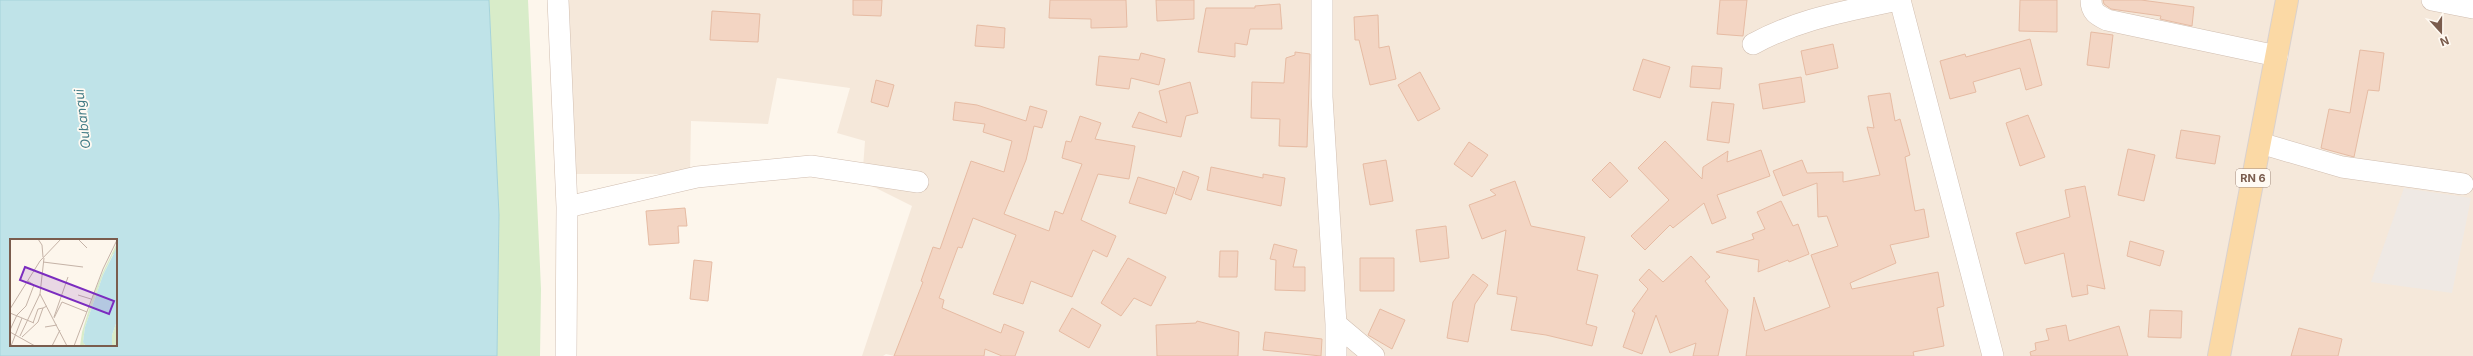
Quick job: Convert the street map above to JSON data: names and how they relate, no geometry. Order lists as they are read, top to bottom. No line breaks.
{"streets":{"main road":["RN 6"]},"water":["Oubangui"],"north":"bottom"}
